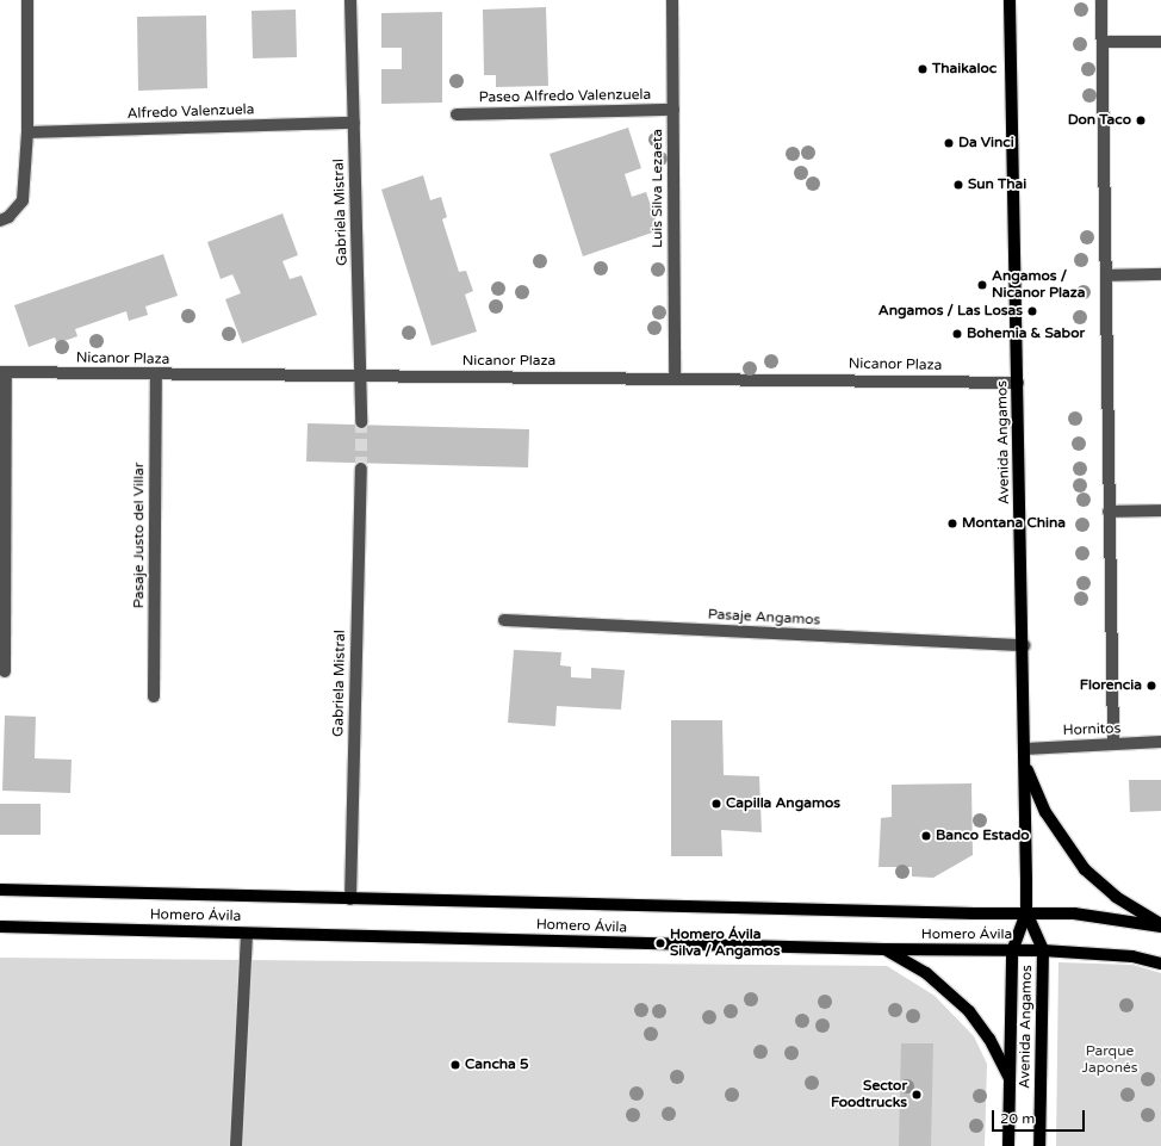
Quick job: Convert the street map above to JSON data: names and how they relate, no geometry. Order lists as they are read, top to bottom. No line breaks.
{"streets":{"main road":["Avenida Angamos","Homero Ávila"],"street":["Paseo Alfredo Valenzuela","Alfredo Valenzuela","Luis Silva Lezaeta","Gabriela Mistral","Nicanor Plaza","Pasaje Justo del Villar","Pasaje Angamos","Hornitos"]},"crossings":[["Paseo Alfredo Valenzuela","Luis Silva Lezaeta"],["Alfredo Valenzuela","Gabriela Mistral"],["Luis Silva Lezaeta","Nicanor Plaza"],["Gabriela Mistral","Nicanor Plaza"],["Gabriela Mistral","Homero Ávila"],["Nicanor Plaza","Avenida Angamos"],["Nicanor Plaza","Pasaje Justo del Villar"],["Avenida Angamos","Pasaje Angamos"],["Avenida Angamos","Hornitos"],["Avenida Angamos","Homero Ávila"]],"parks":["Parque Japonés"],"places":["Thaikaloc","Don Taco","Da Vinci","Sun Thai","Angamos / Nicanor Plaza","Angamos / Las Losas","Bohemia & Sabor","Montana China","Florencia","Capilla Angamos","Banco Estado","Homero Ávila Silva / Angamos","Cancha 5","Sector Foodtrucks"],"scale_bar":"20 m"}
